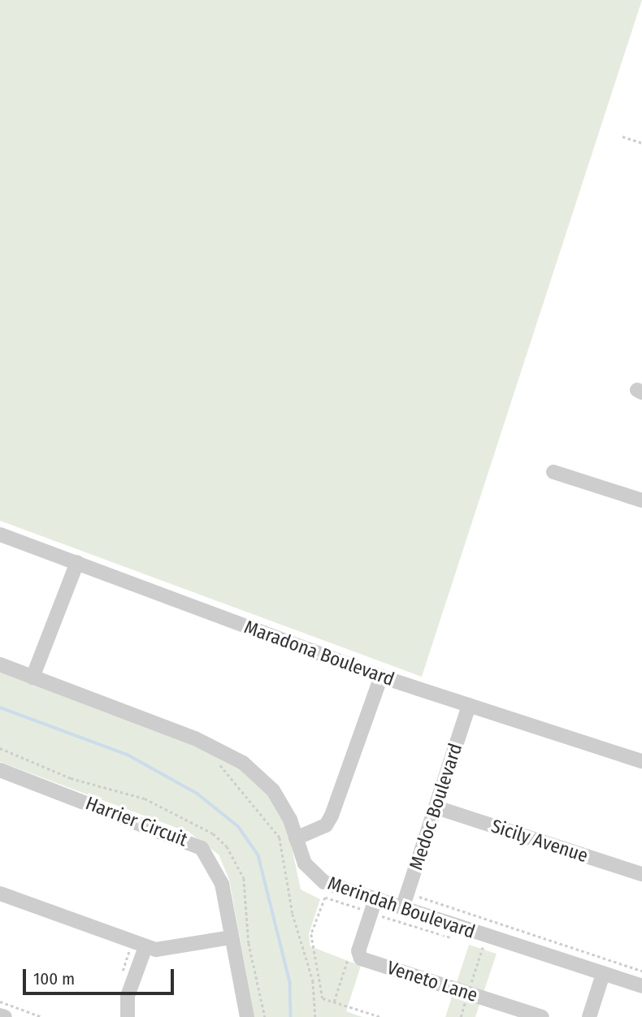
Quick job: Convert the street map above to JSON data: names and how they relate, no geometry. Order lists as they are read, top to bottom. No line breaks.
{"streets":{"street":["Maradona Boulevard","Medoc Boulevard","Harrier Circuit","Sicily Avenue","Merindah Boulevard","Veneto Lane"]},"crossings":[["Maradona Boulevard","Medoc Boulevard"],["Medoc Boulevard","Sicily Avenue"],["Medoc Boulevard","Merindah Boulevard"]],"scale_bar":"100 m"}
